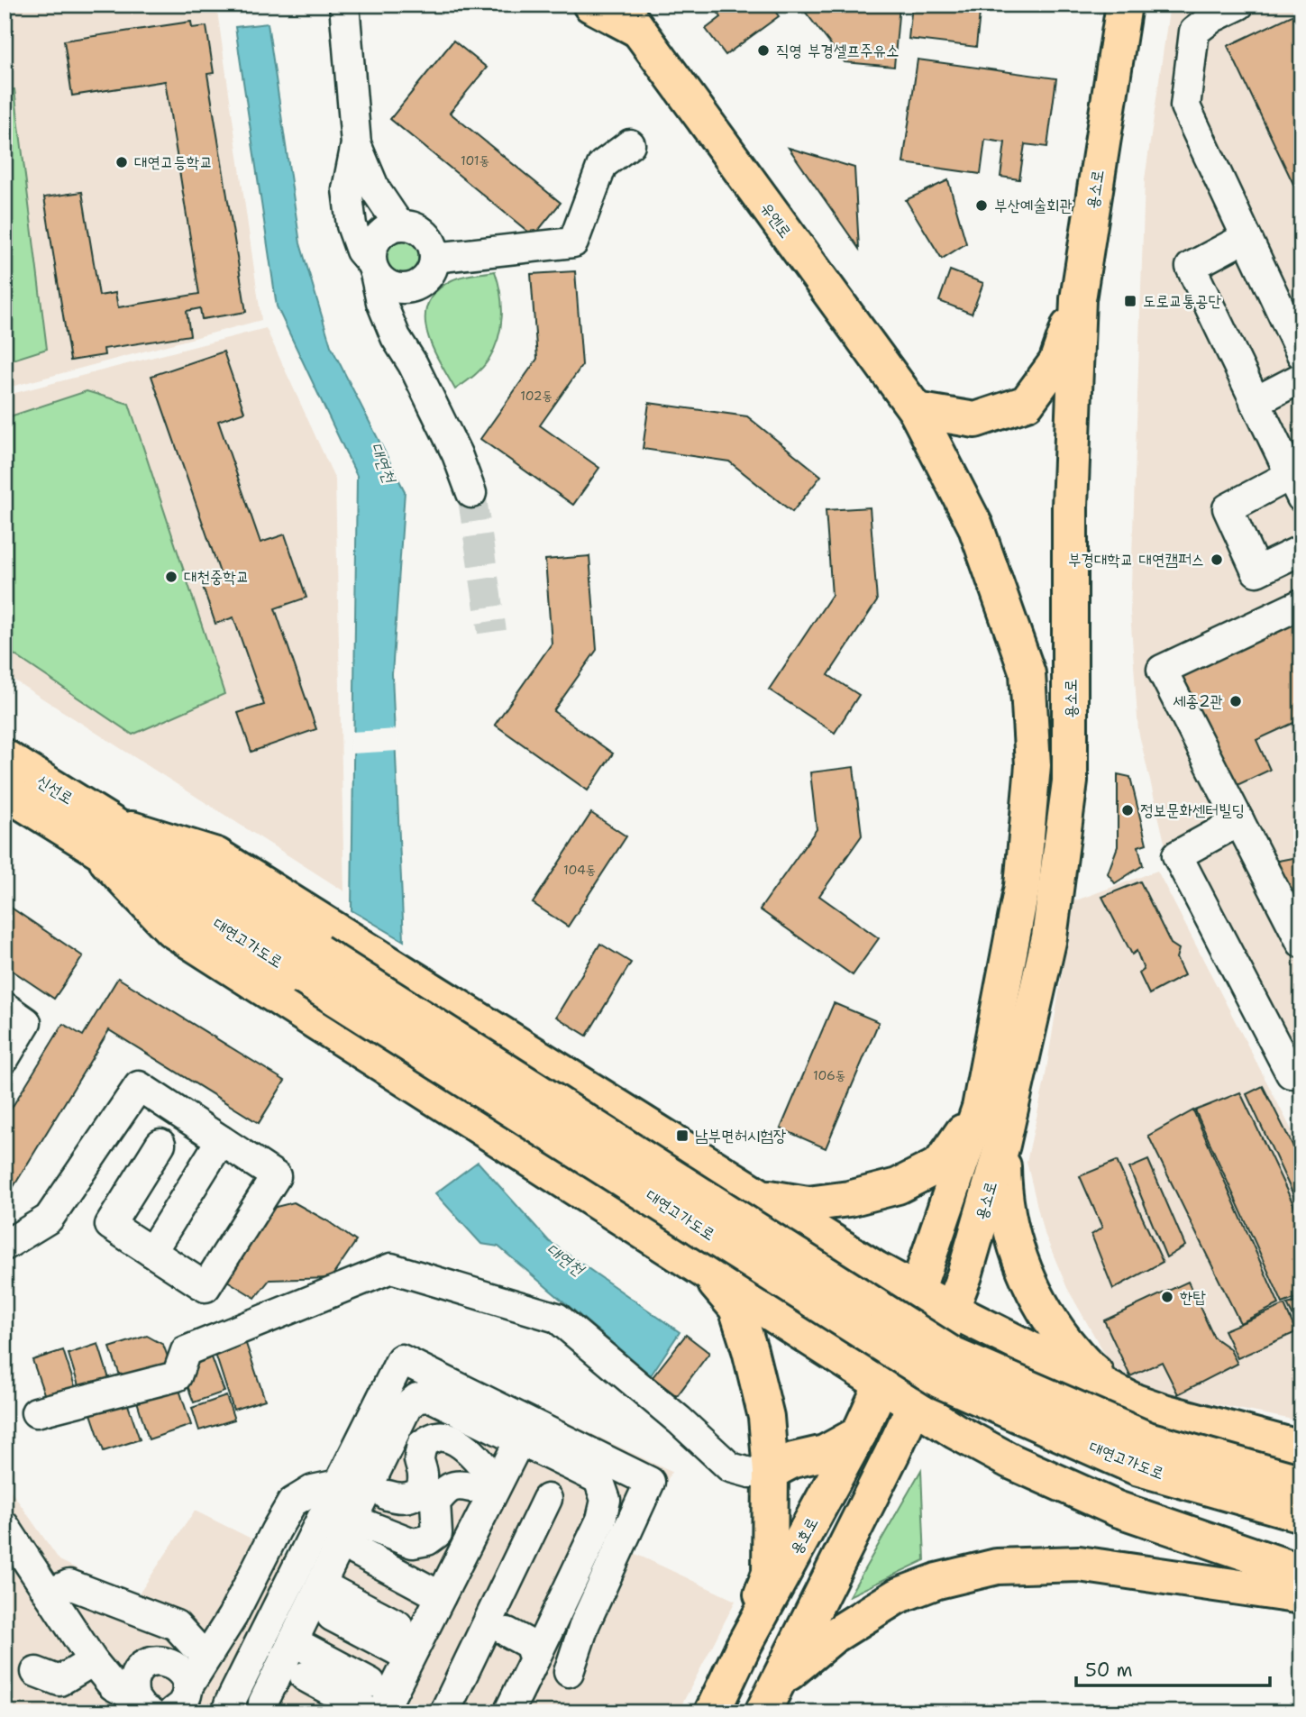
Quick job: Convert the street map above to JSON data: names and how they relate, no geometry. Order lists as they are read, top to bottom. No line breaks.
{"streets":{"main road":["용소로","유엔로","신선로","대연고가도로","용호로"]},"crossings":[["신선로","대연고가도로"]],"water":["대연천"],"places":{"other":["직영 부경셀프주유소","대연고등학교","부산예술회관","부경대학교 대연캠퍼스","대천중학교","세종2관","정보문화센터빌딩","한탑"],"transit":["도로교통공단","남부면허시험장"]},"house_numbers":["101동","102동","104동","106동"],"scale_bar":"50 m"}
